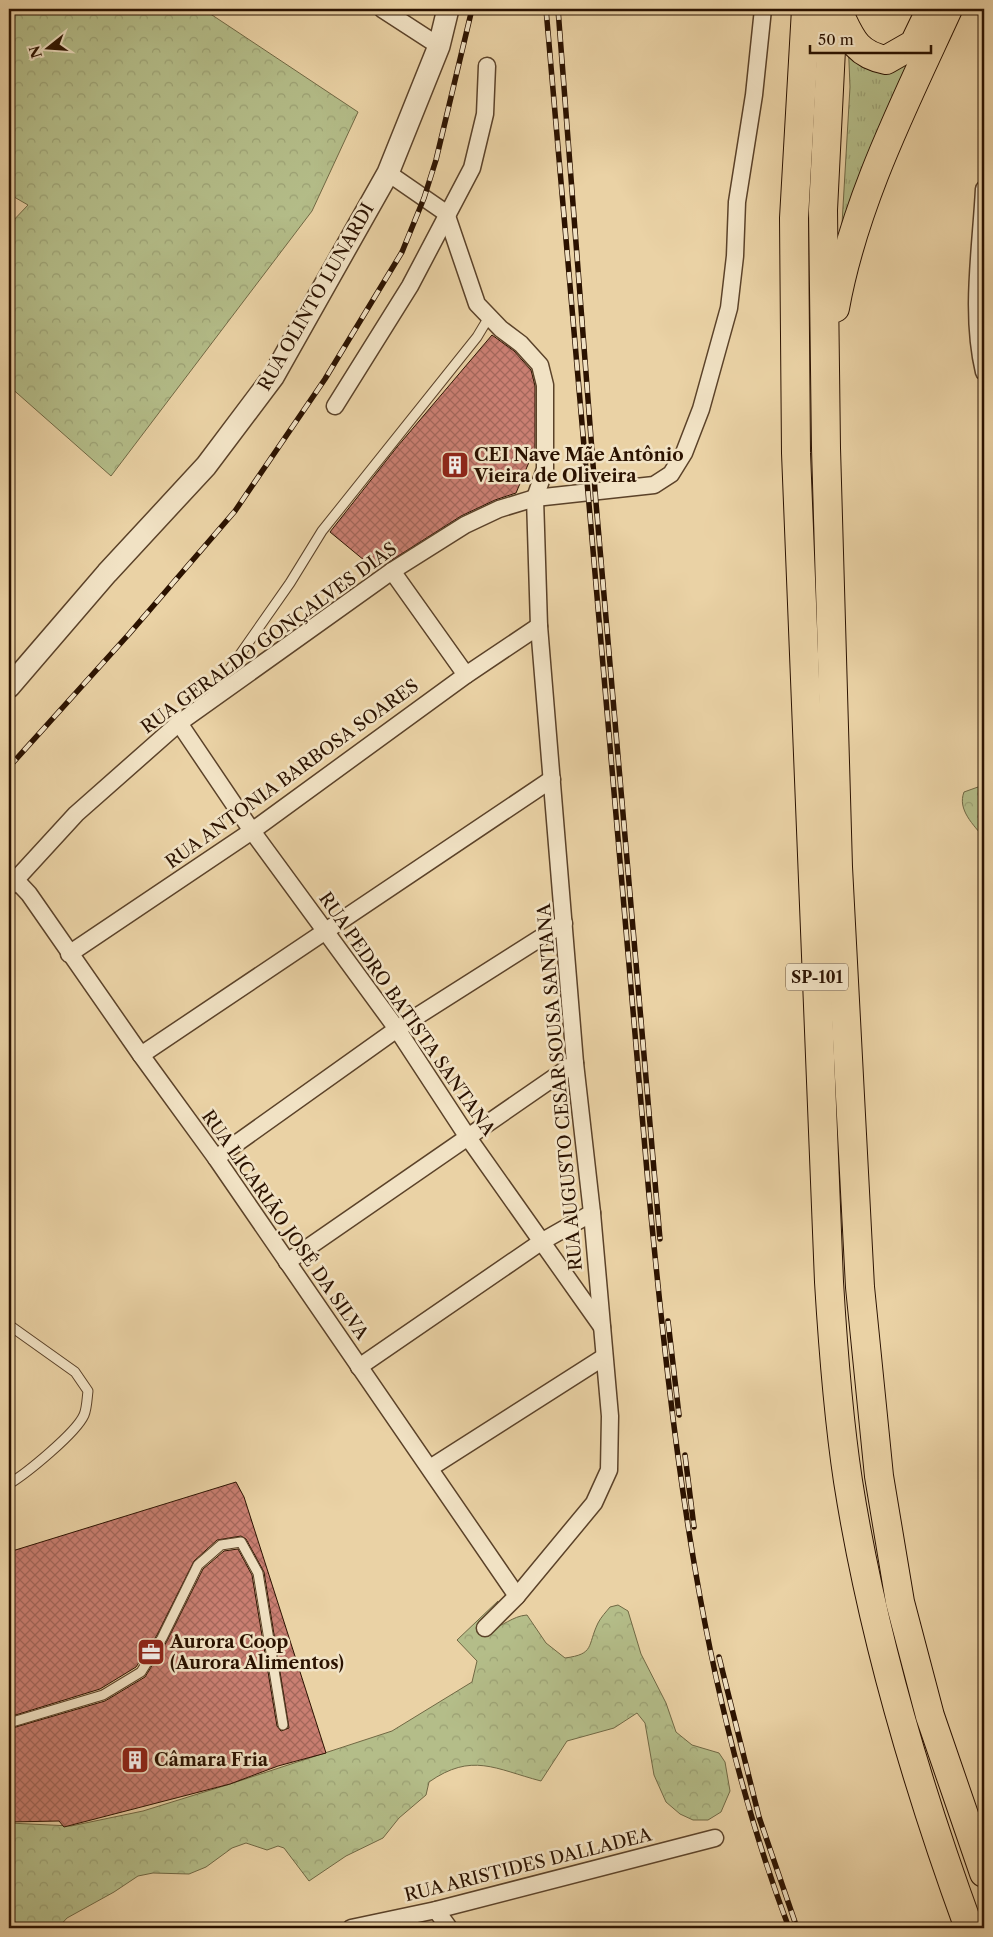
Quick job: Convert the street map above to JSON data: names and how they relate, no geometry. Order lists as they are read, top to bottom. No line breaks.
{"streets":{"highway":["SP-101"],"street":["RUA OLINTO LUNARDI","RUA GERALDO GONÇALVES DIAS","RUA ANTONIA BARBOSA SOARES","RUA PEDRO BATISTA SANTANA","RUA AUGUSTO CESAR SOUSA SANTANA","RUA LICARIÃO JOSÉ DA SILVA","RUA ARISTIDES DALLADEA"]},"crossings":[["RUA GERALDO GONÇALVES DIAS","RUA PEDRO BATISTA SANTANA"],["RUA GERALDO GONÇALVES DIAS","RUA AUGUSTO CESAR SOUSA SANTANA"],["RUA GERALDO GONÇALVES DIAS","RUA LICARIÃO JOSÉ DA SILVA"],["RUA ANTONIA BARBOSA SOARES","RUA PEDRO BATISTA SANTANA"],["RUA ANTONIA BARBOSA SOARES","RUA AUGUSTO CESAR SOUSA SANTANA"],["RUA ANTONIA BARBOSA SOARES","RUA LICARIÃO JOSÉ DA SILVA"],["RUA PEDRO BATISTA SANTANA","RUA AUGUSTO CESAR SOUSA SANTANA"],["RUA AUGUSTO CESAR SOUSA SANTANA","RUA LICARIÃO JOSÉ DA SILVA"]],"places":{"building":["CEI Nave Mãe Antônio Vieira de Oliveira","Câmara Fria"],"office":["Aurora Coop (Aurora Alimentos)"]},"scale_bar":"50 m","north":"left"}
